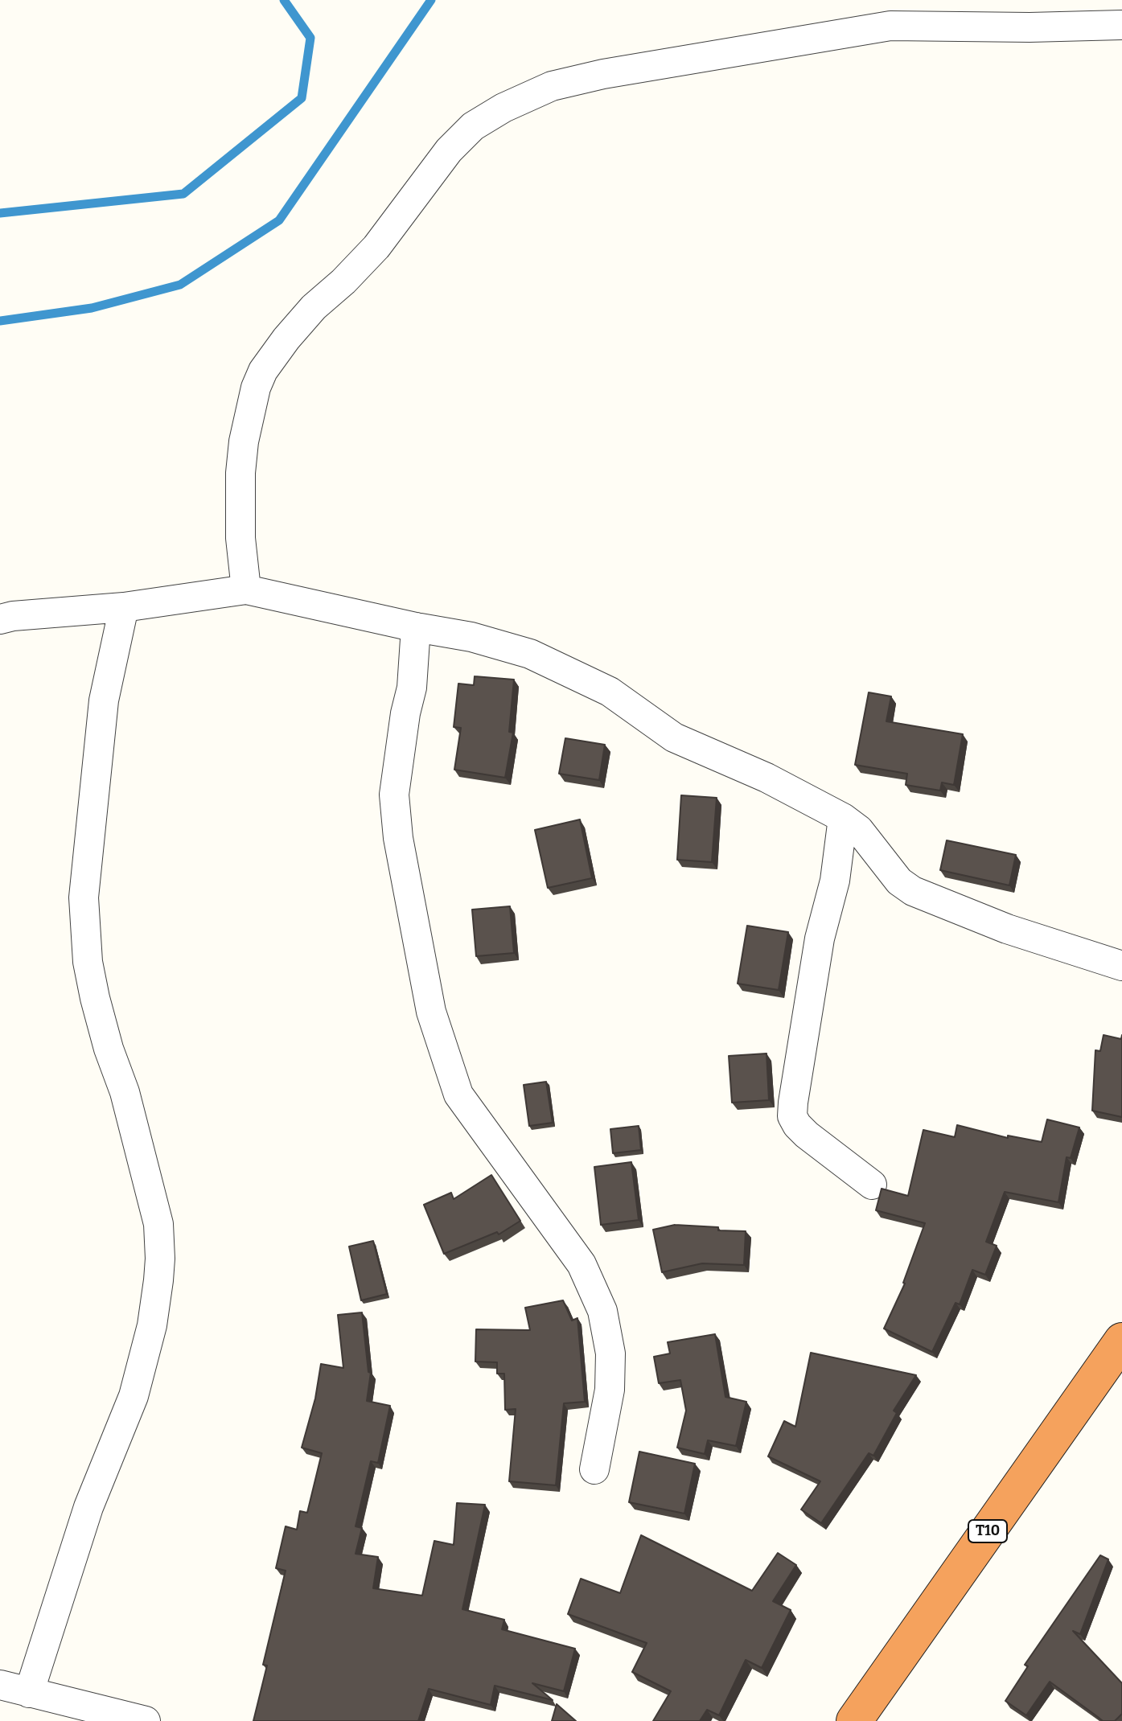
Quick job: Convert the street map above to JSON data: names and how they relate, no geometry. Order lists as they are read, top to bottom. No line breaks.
{"streets":{"highway":["T10"]}}
